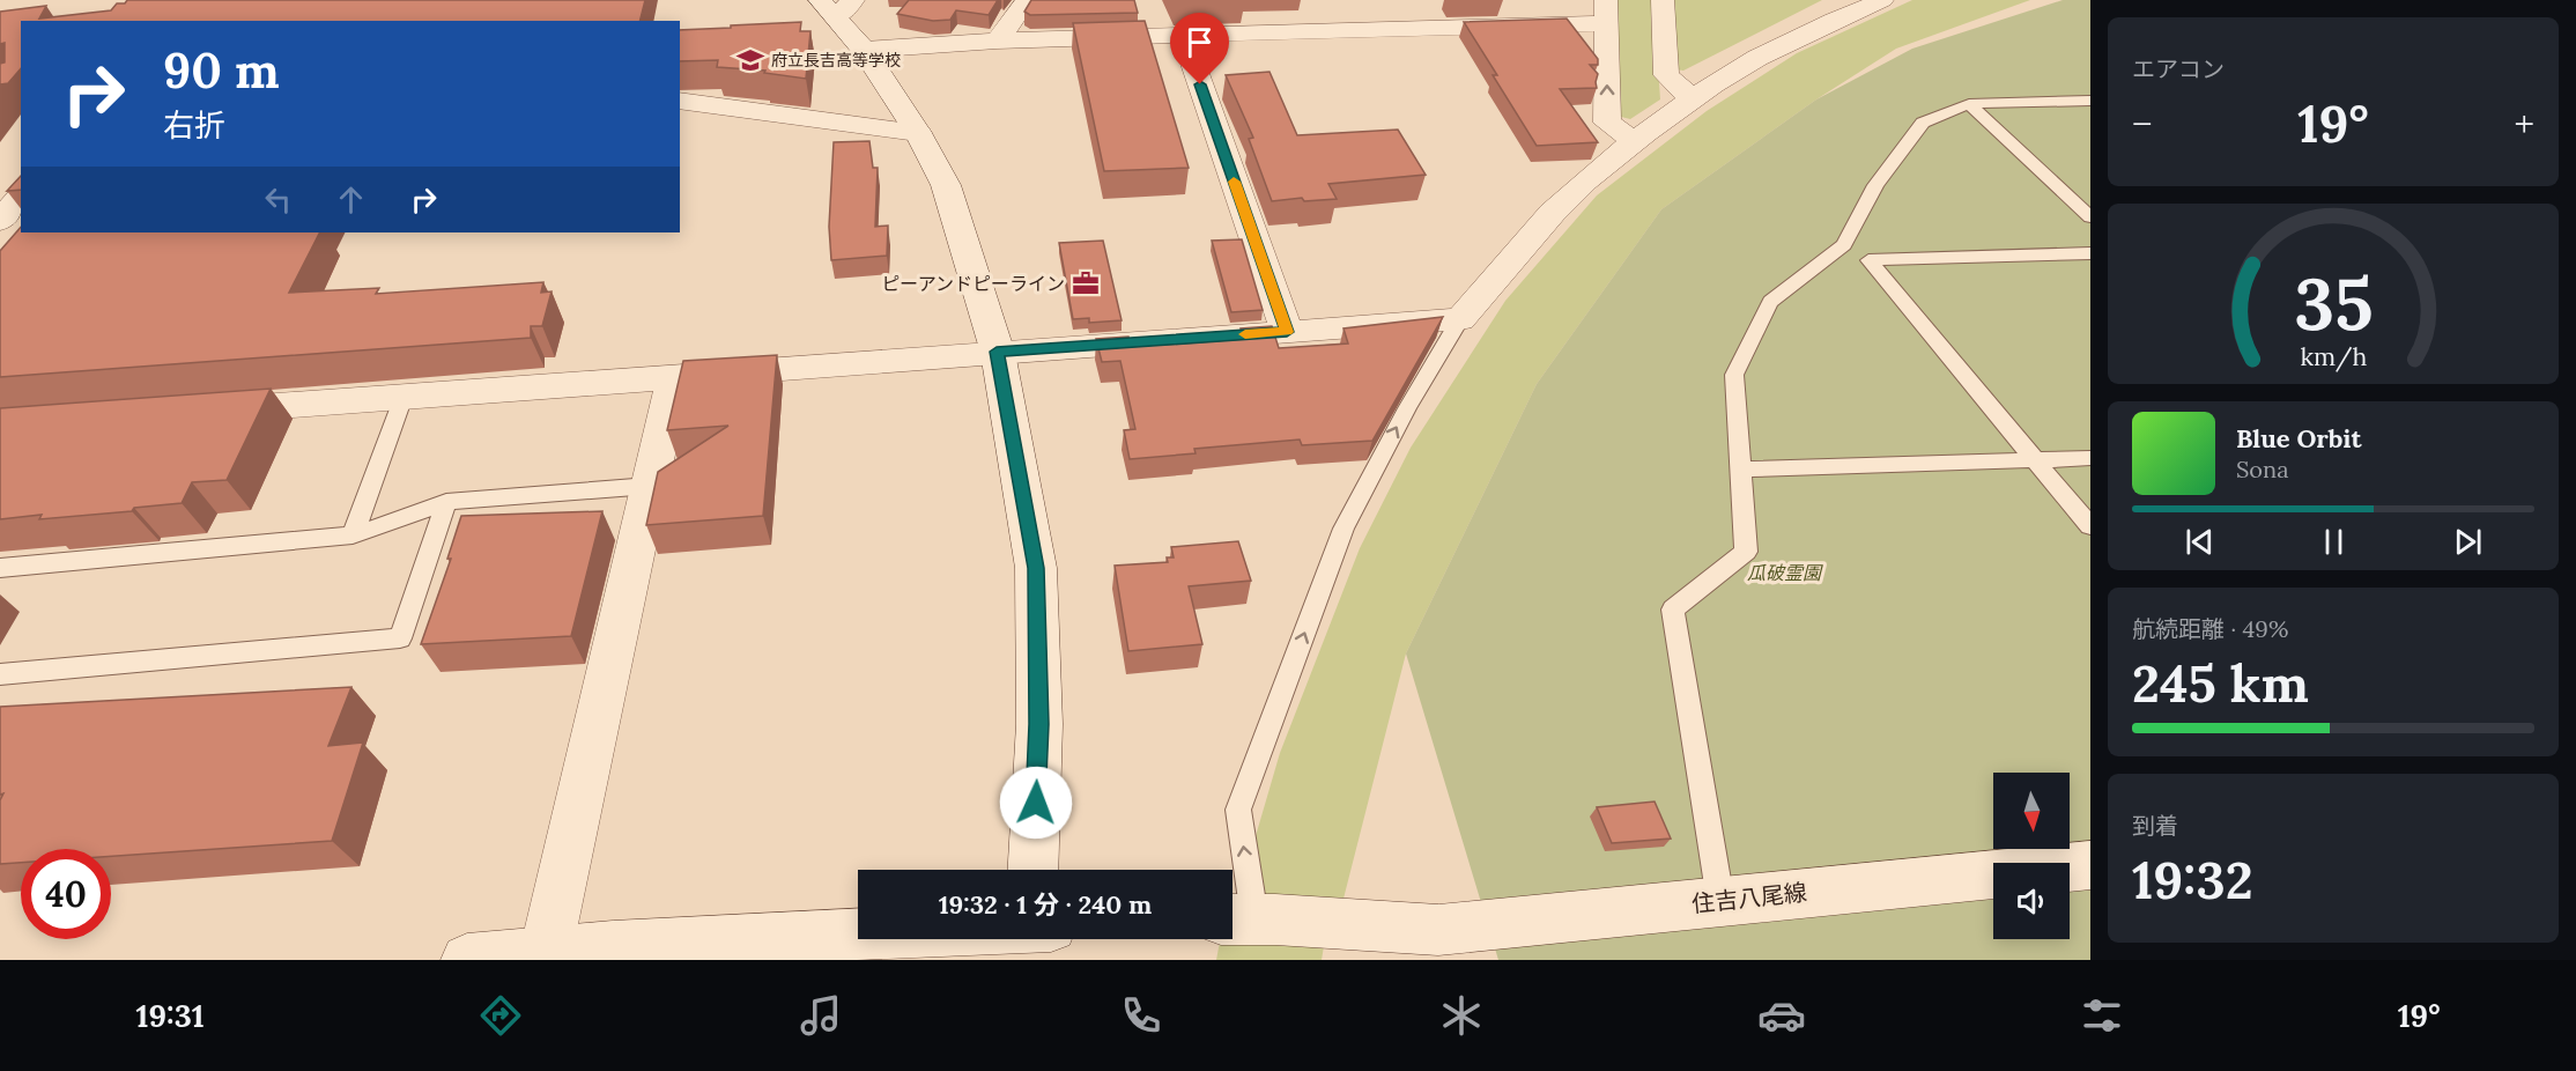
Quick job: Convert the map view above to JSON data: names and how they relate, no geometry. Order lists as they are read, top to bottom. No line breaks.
{"streets":{"street":["住吉八尾線"]},"parks":["瓜破霊園"],"places":{"school or university":["府立長吉高等学校"],"office":["ピーアンドピーライン"]},"north":"bottom","page":{"tile":["エアコン",["航続距離 · 49%","245 km"],["到着","19:32"]],"turn":["90 m","右折"],"heat":["−","19°","+"],"song":["Blue Orbit","Sona"],"limit":"40","trip":"19:32 · 1 分 · 240 m","tabs":["19:31","19°"],"gauge":["35","km/h"]}}
